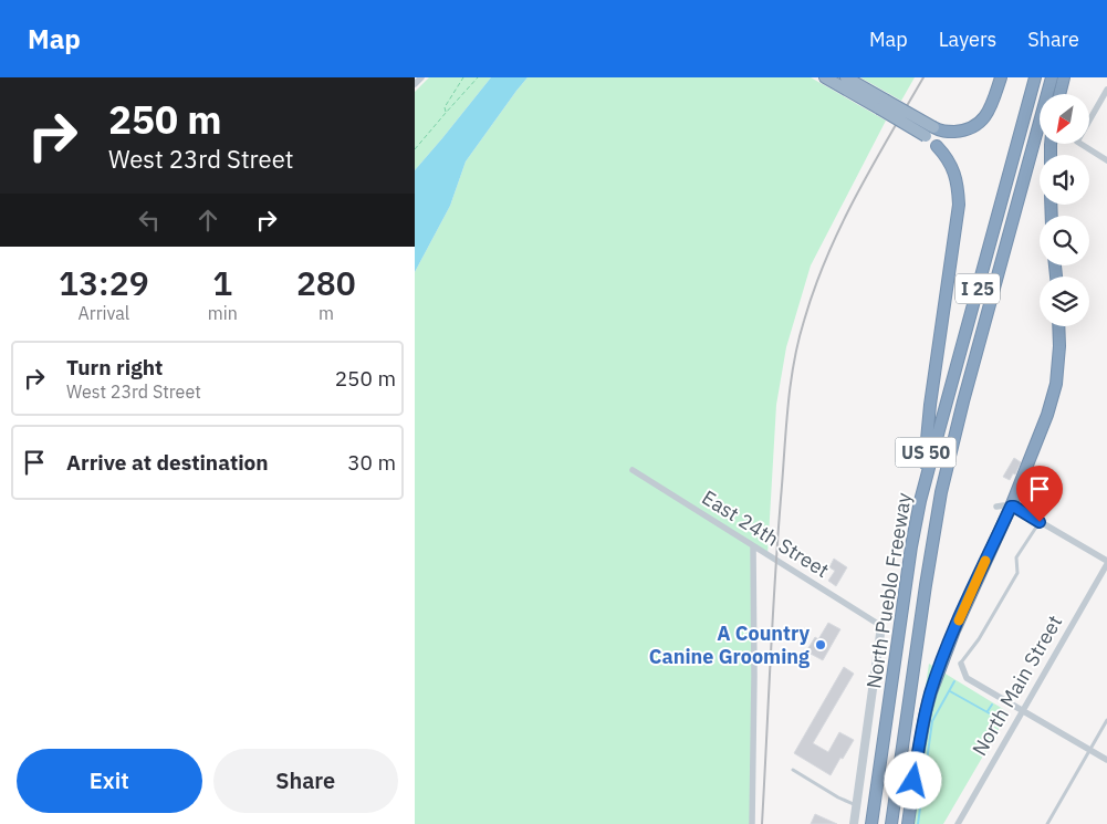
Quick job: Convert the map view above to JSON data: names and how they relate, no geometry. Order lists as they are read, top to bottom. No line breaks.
{"streets":{"highway":["I 25","US 50","North Pueblo Freeway"],"street":["East 24th Street","North Main Street"]},"crossings":[["US 50","North Pueblo Freeway"]],"places":["A Country Canine Grooming"],"north":"bottom left","page":{"header":"Map","nav":["Map","Layers","Share"],"turn":["250 m","West 23rd Street"],"eta":["13:29","Arrival","1","min","280","m"],"list":[{"name":"Turn right","note":"West 23rd Street","value":"250 m"},{"name":"Arrive at destination","value":"30 m"}],"buttons":["Exit","Share"]}}
